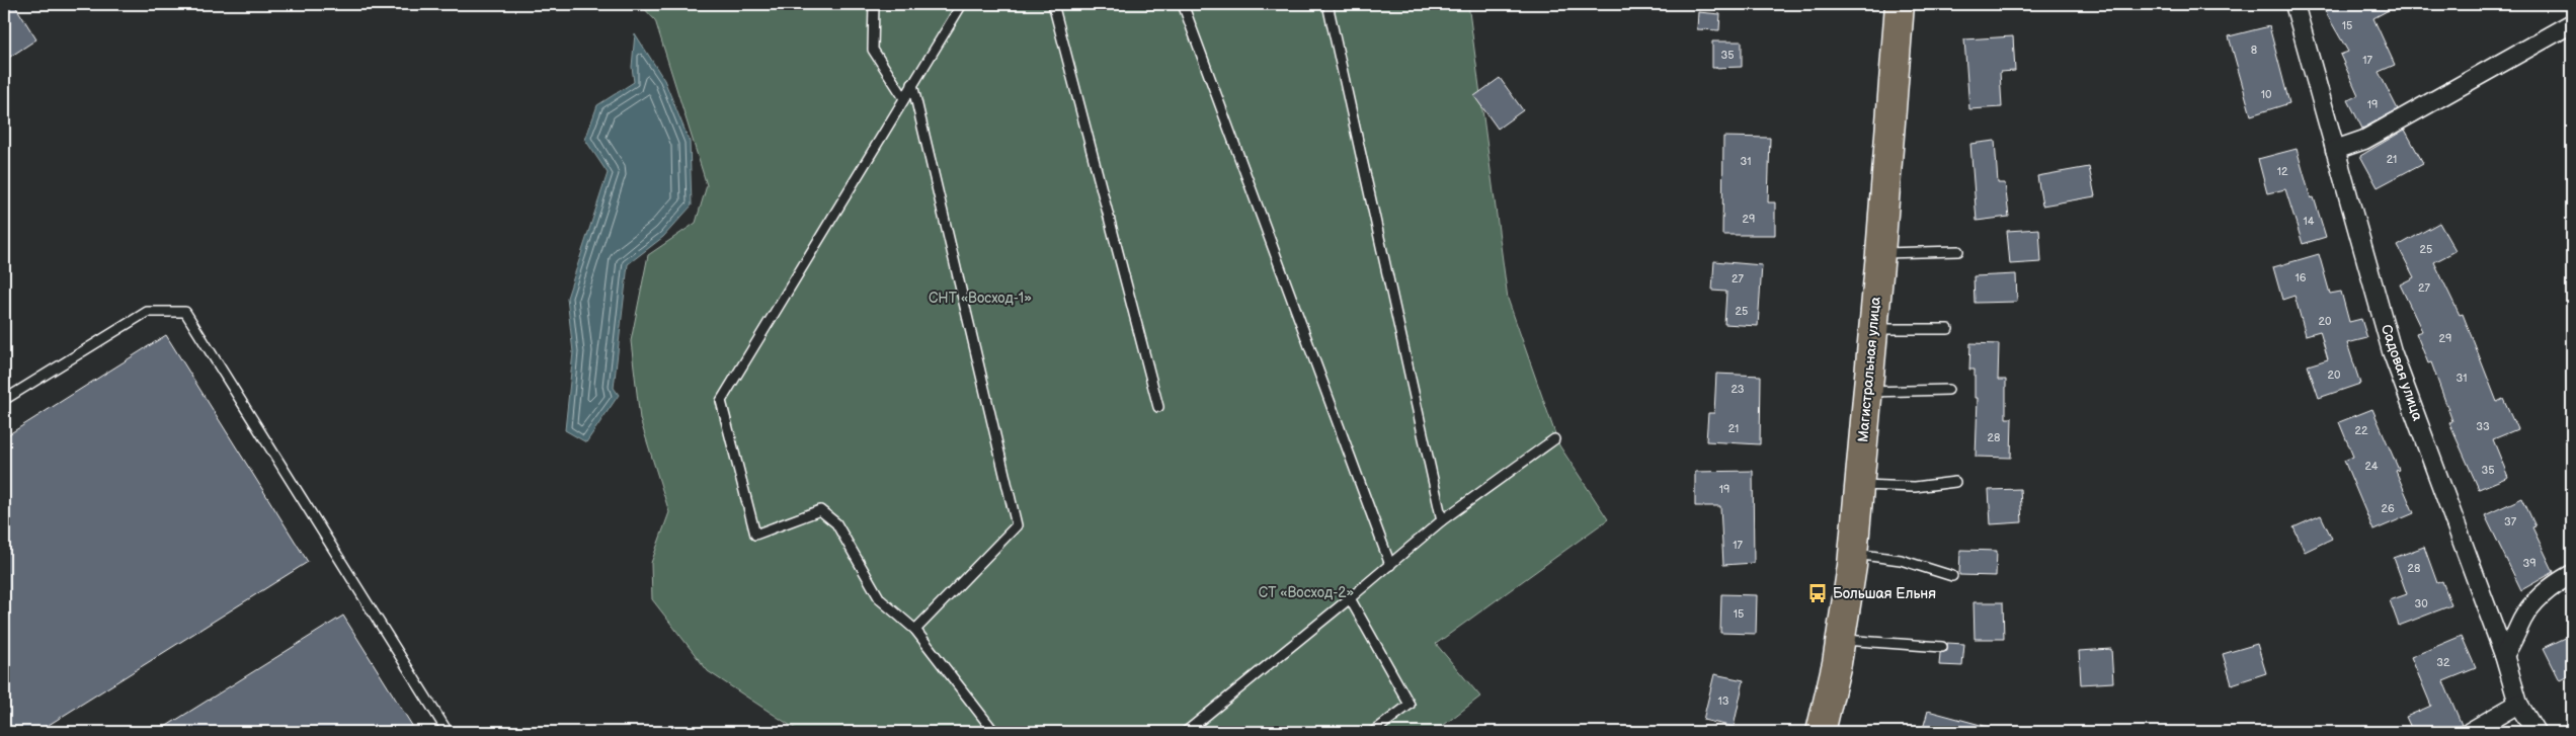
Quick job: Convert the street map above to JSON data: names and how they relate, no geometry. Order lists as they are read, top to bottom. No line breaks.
{"streets":{"main road":["Магистральная улица"],"street":["Садовая улица"]},"parks":["СНТ «Восход-1»","СТ «Восход-2»"],"places":{"bus stop":["Большая Ельня"]},"house_numbers":["15","8","35","17","10","19","21","31","12","29","14","25","16","27","27","25","20","29","20","31","23","33","21","22","28","24","35","19","26","37","17","39","28","30","15","32","13"]}
